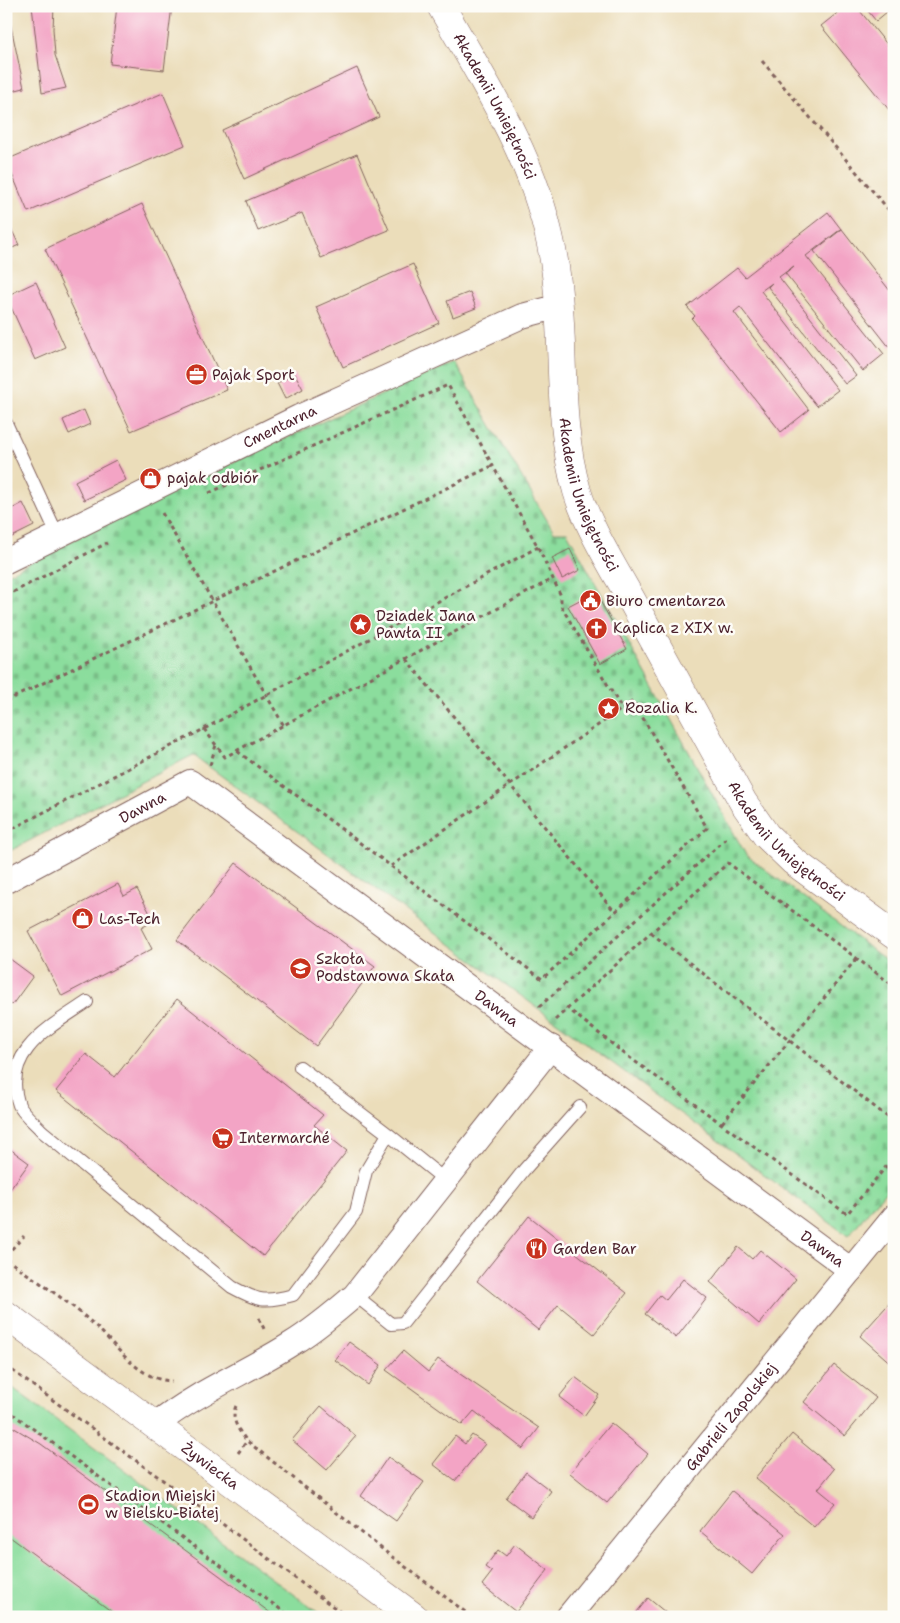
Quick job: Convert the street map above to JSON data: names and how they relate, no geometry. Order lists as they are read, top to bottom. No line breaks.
{"streets":{"street":["Akademii Umiejętności","Cmentarna","Dawna","Gabrieli Zapolskiej","Żywiecka"]},"crossings":[["Akademii Umiejętności","Cmentarna"],["Dawna","Gabrieli Zapolskiej"]],"places":{"office":["Pajak Sport"],"shop":["pajak odbiór","Las-Tech"],"public building":["Biuro cmentarza"],"place":["Dziadek Jana Pawła II","Rozalia K."],"church":["Kaplica z XIX w."],"school or university":["Szkoła Podstawowa Skała"],"supermarket":["Intermarché"],"restaurant":["Garden Bar"],"sports":["Stadion Miejski w Bielsku-Białej"]}}
